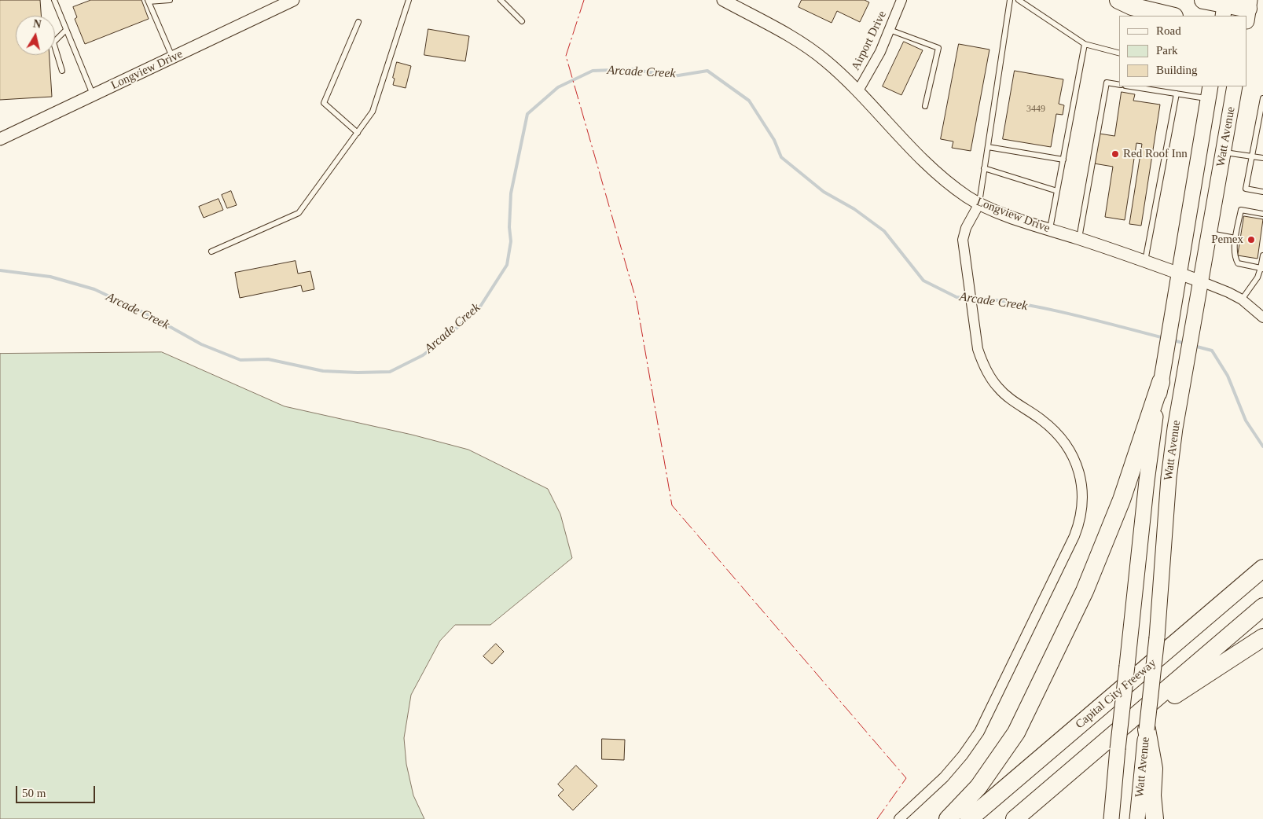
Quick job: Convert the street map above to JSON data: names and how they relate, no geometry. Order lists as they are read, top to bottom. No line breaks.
{"streets":{"highway":["Capital City Freeway"],"main road":["Watt Avenue"],"street":["Airport Drive","Longview Drive"]},"crossings":[["Airport Drive","Longview Drive"],["Longview Drive","Watt Avenue"]],"water":["Arcade Creek"],"places":["Red Roof Inn","Pemex"],"house_numbers":["3449"],"legend":["Road","Park","Building"],"scale_bar":"50 m","north":"top"}
